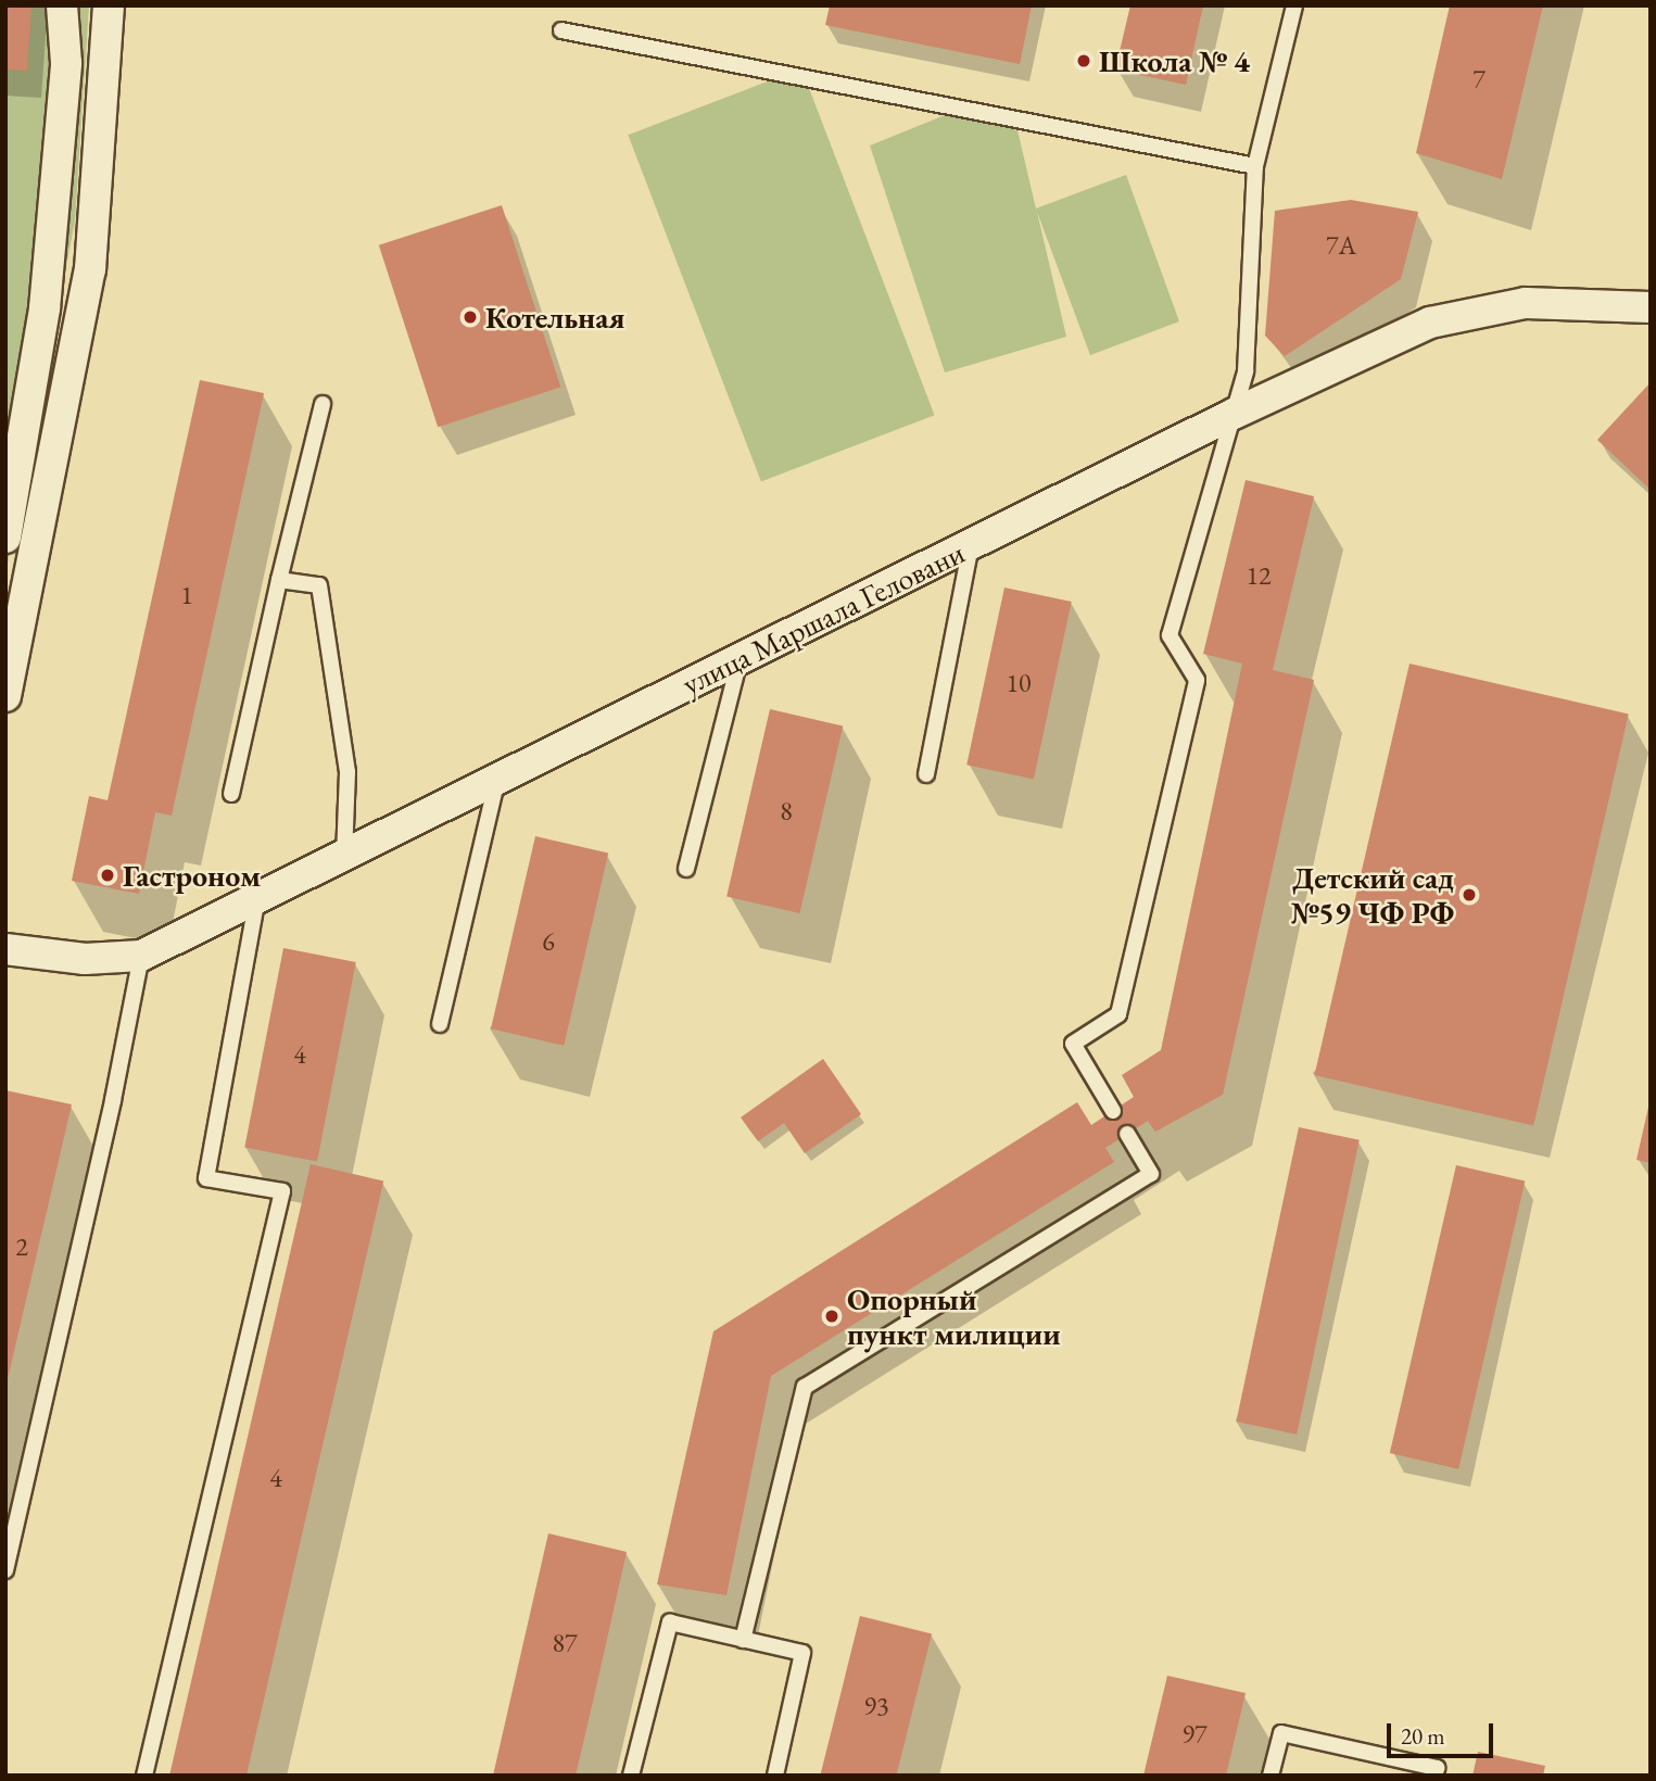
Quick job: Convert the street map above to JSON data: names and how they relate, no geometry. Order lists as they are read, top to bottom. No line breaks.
{"streets":{"street":["улица Маршала Геловани"]},"places":["Школа № 4","Котельная","Гастроном","Детский сад №59 ЧФ РФ","Опорный пункт милиции"],"house_numbers":["7","7А","12","1","10","8","6","4","2","4","87","93","97"],"scale_bar":"20 m"}
